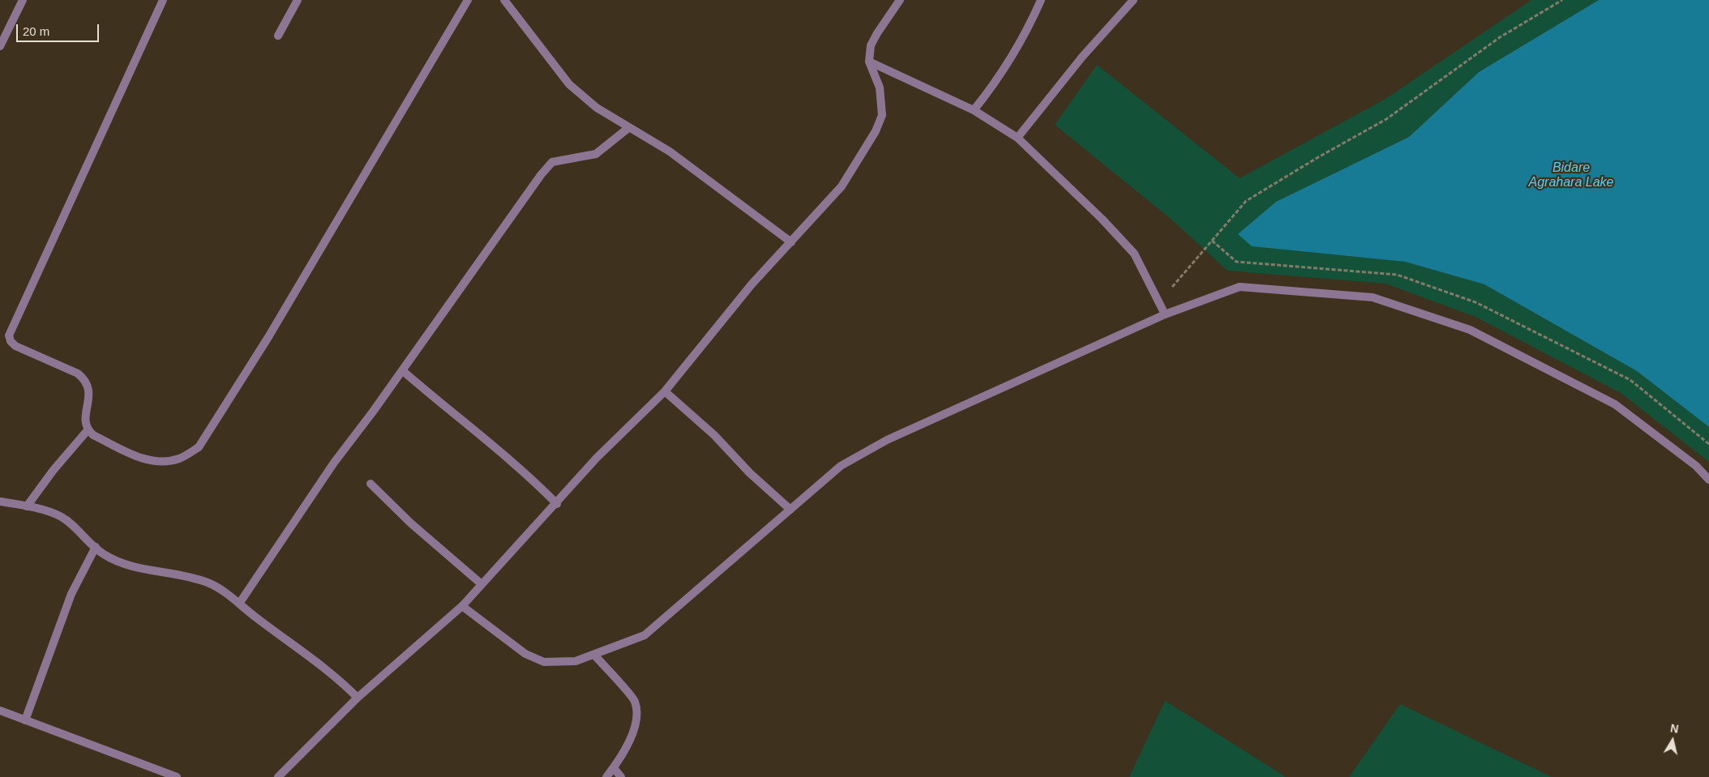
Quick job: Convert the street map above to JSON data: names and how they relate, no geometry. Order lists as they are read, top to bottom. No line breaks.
{"water":["Bidare Agrahara Lake"],"scale_bar":"20 m","north":"top"}
